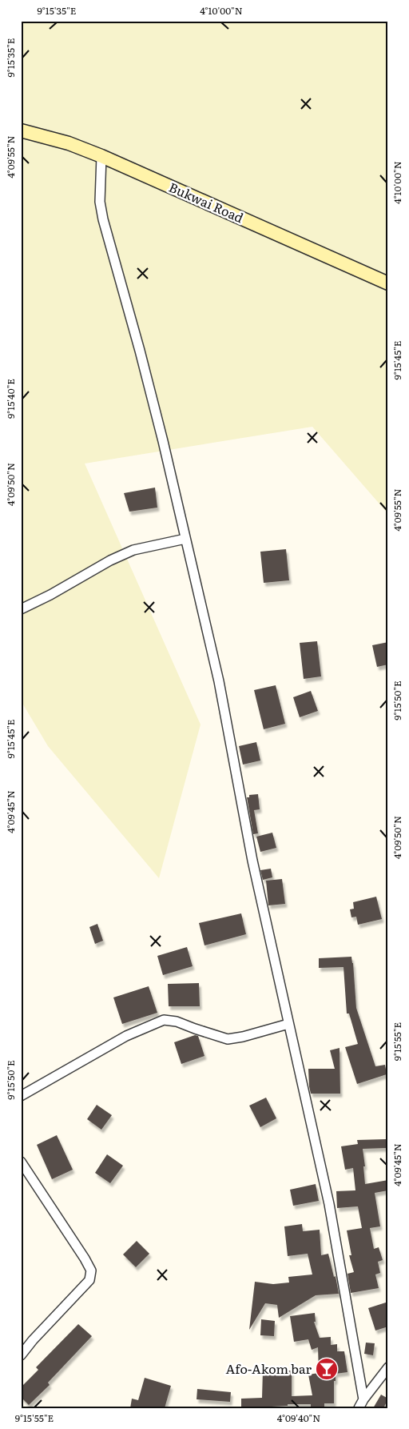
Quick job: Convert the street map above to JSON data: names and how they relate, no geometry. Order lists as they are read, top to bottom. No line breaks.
{"streets":{"street":["Bukwai Road"]},"places":{"bar":["Afo-Akom bar"]},"coordinates":["9°15'35\"E","4°10'00\"N","4°09'55\"N","9°15'45\"E","9°15'40\"E","4°09'50\"N","9°15'50\"E","4°09'45\"N","9°15'55\"E","4°09'40\"N"]}
